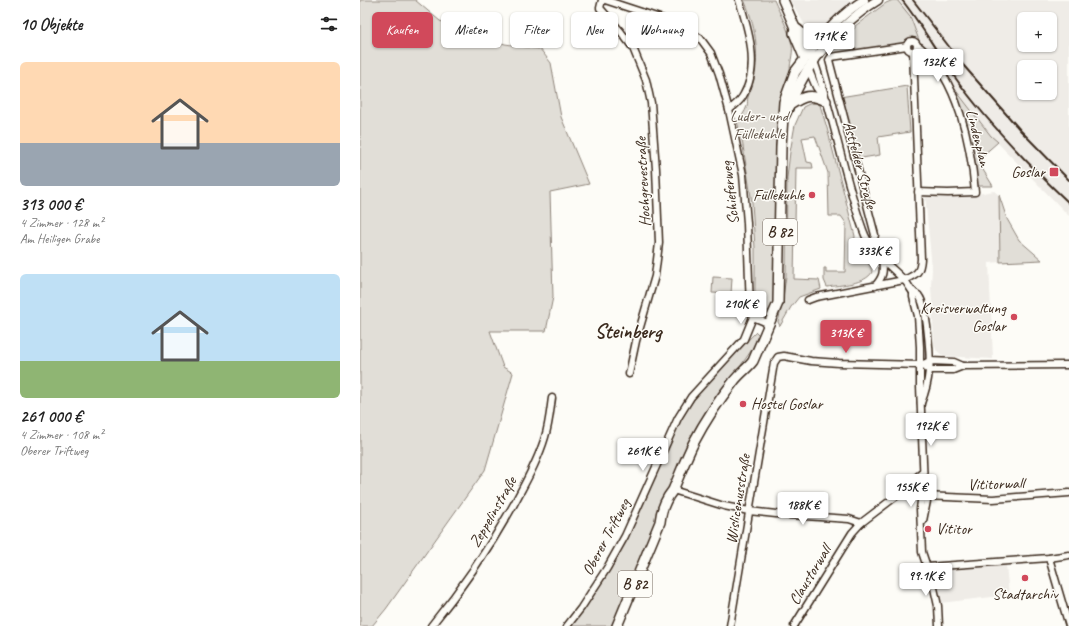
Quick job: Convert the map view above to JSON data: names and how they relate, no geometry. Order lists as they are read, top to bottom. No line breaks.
{"streets":{"main road":["Astfelder Straße","B 82"],"street":["Lindenplan","Hochgrevestraße","Schieferweg","Vititorwall","Wislicenusstraße","Zeppelinstraße","Oberer Triftweg","Claustorwall"]},"crossings":[["Lindenplan","Astfelder Straße"],["Astfelder Straße","B 82"],["Astfelder Straße","Vititorwall"],["Astfelder Straße","Wislicenusstraße"],["Astfelder Straße","Claustorwall"],["Schieferweg","Oberer Triftweg"]],"districts":["Steinberg"],"parks":["Luder- und Füllekuhle"],"places":{"transit":["Goslar"],"other":["Füllekuhle","Kreisverwaltung Goslar","Hostel Goslar","Vititor","Stadtarchiv"]},"page":{"heading":"10 Objekte","map_buttons":["+","−"],"chip":["Kaufen","Mieten","Filter","Neu","Wohnung"],"price":["171K €","132K €","333K €","210K €","313K €","192K €","261K €","155K €","188K €","99.1K €"],"list":[{"name":"313 000 €","note":"4 Zimmer · 128 m² · Am Heiligen Grabe"},{"name":"261 000 €","note":"4 Zimmer · 108 m² · Oberer Triftweg"}]}}
